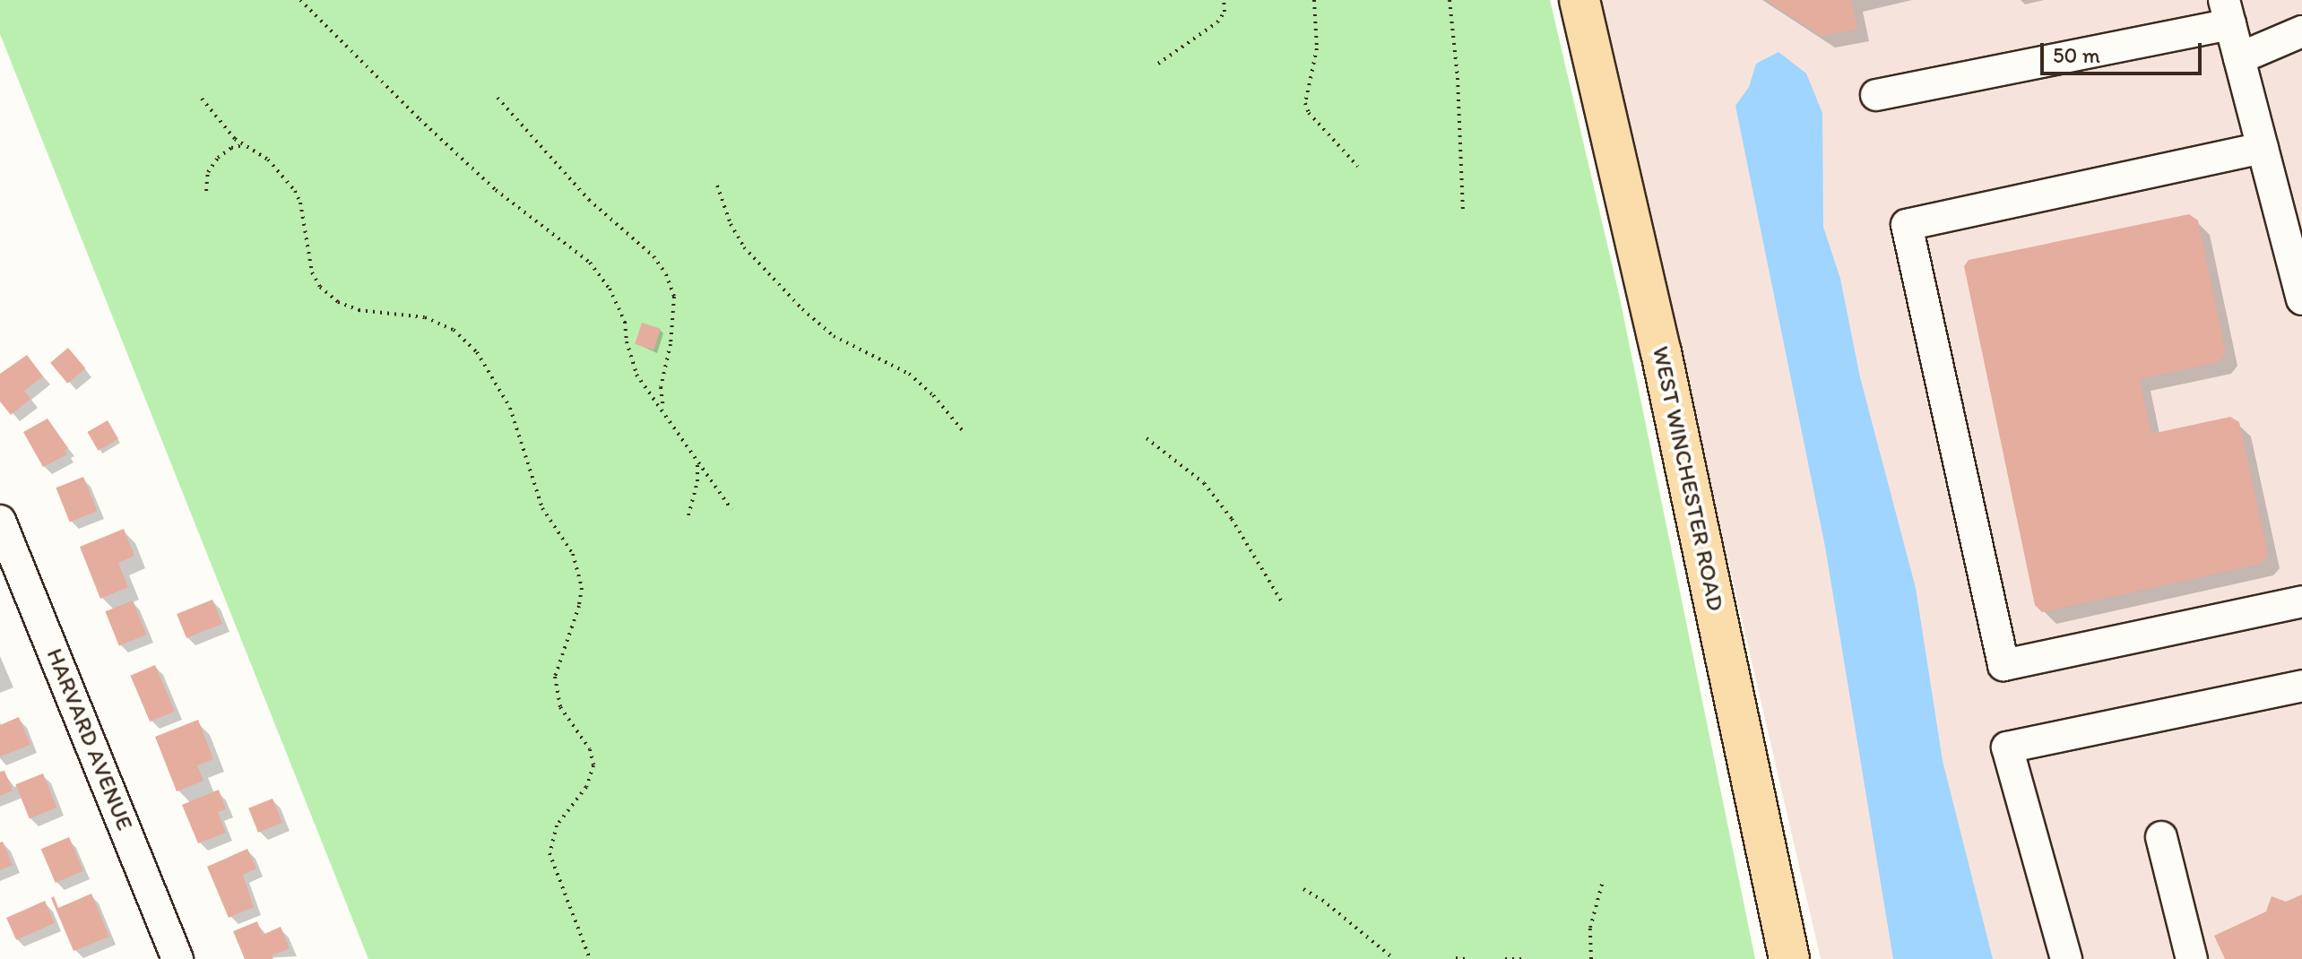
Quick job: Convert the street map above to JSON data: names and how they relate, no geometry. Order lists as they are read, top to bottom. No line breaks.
{"streets":{"main road":["WEST WINCHESTER ROAD"],"street":["HARVARD AVENUE"]},"scale_bar":"50 m"}
